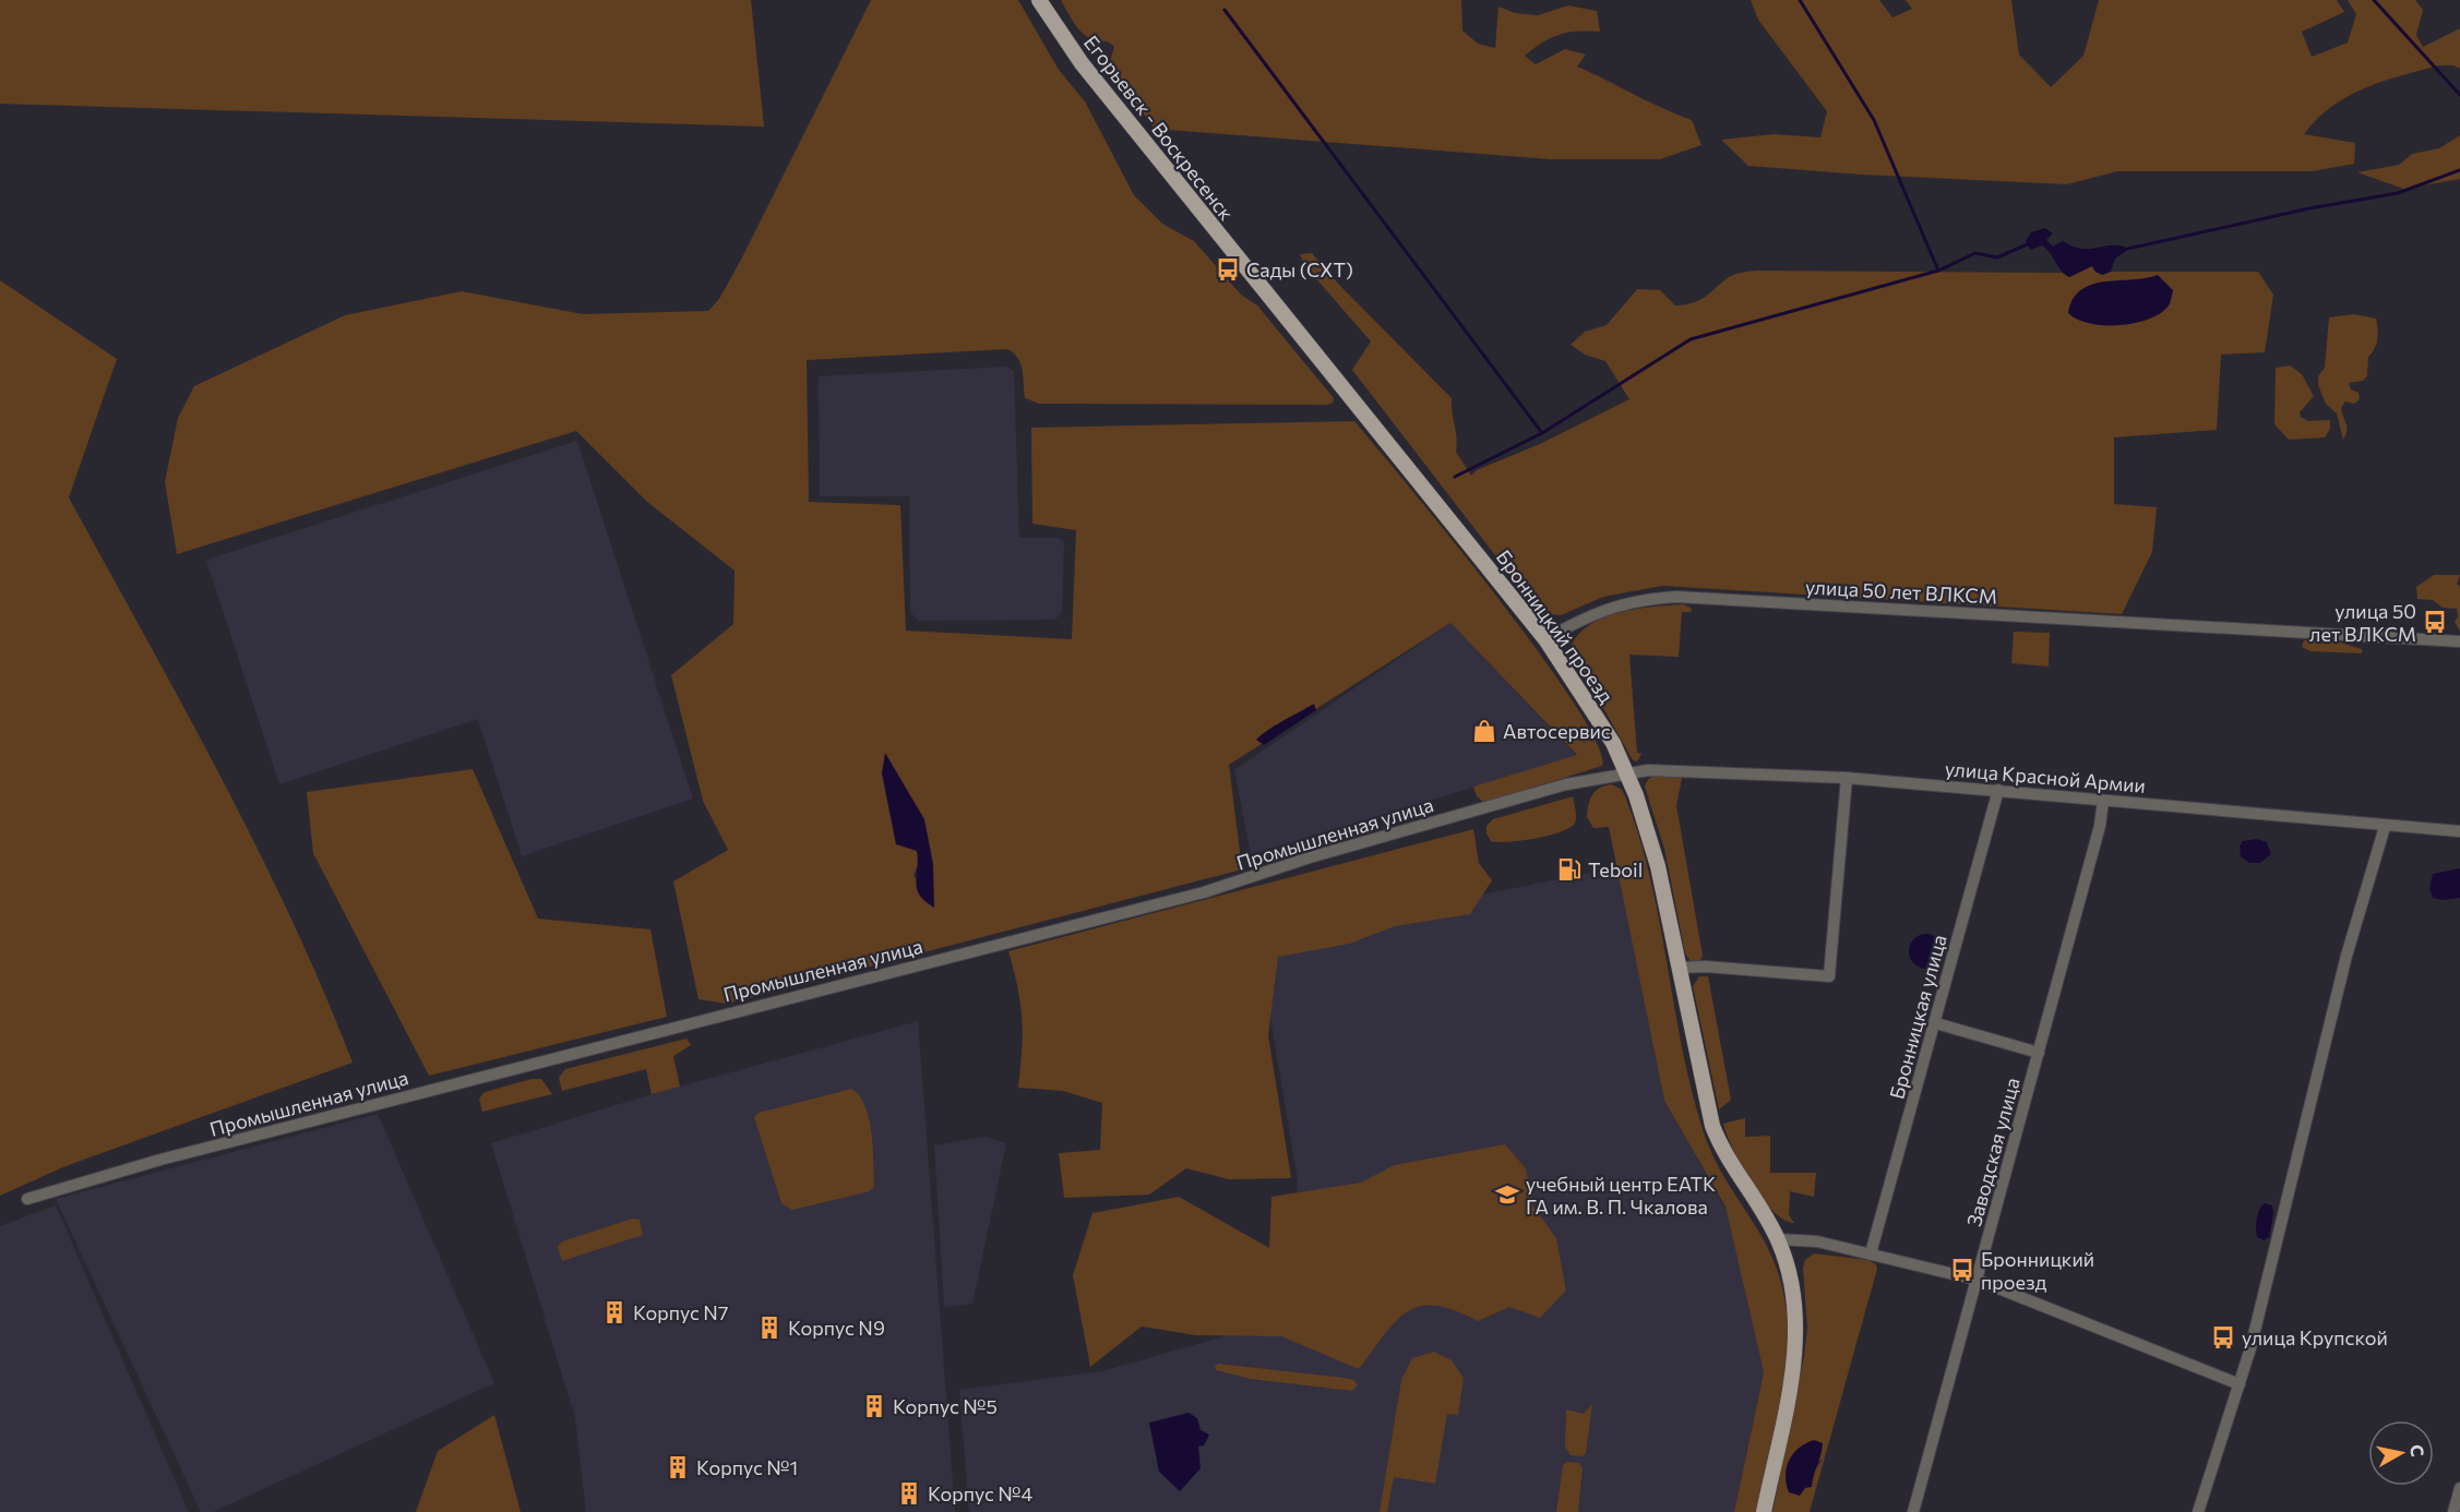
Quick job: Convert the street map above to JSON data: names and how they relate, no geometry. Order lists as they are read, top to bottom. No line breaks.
{"streets":{"main road":["Егорьевск - Воскресенск","Бронницкий проезд"],"street":["улица 50 лет ВЛКСМ","улица Красной Армии","Промышленная улица","Бронницкая улица","Заводская улица"]},"crossings":[["Егорьевск - Воскресенск","Бронницкий проезд"],["улица 50 лет ВЛКСМ","Бронницкий проезд"],["Бронницкий проезд","улица Красной Армии"],["Бронницкий проезд","Промышленная улица"],["улица Красной Армии","Промышленная улица"],["улица Красной Армии","Бронницкая улица"],["улица Красной Армии","Заводская улица"]],"places":{"bus stop":["Сады (СХТ)","улица 50 лет ВЛКСМ","Бронницкий проезд","улица Крупской"],"shop":["Автосервис"],"fuel station":["Teboil"],"school or university":["учебный центр ЕАТК ГА им. В. П. Чкалова"],"building":["Корпус N7","Корпус N9","Корпус №5","Корпус №1","Корпус №4"]},"north":"right"}
